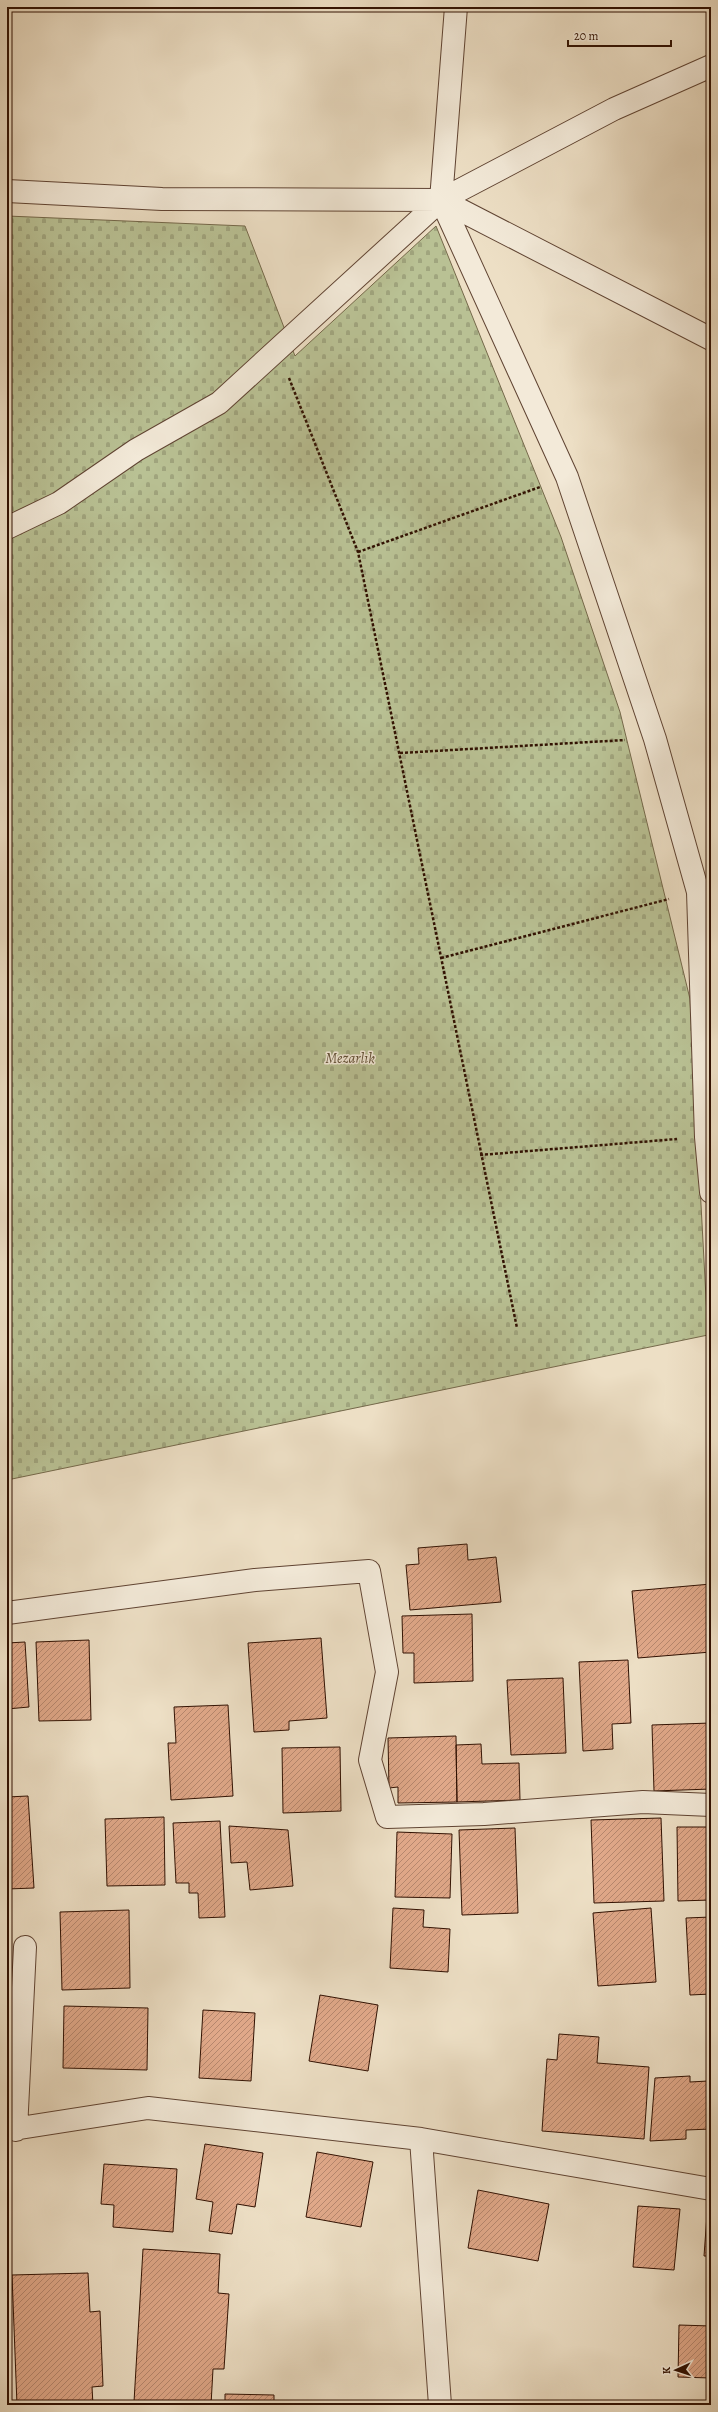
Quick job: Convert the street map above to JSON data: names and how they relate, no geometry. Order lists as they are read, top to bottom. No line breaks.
{"parks":["Mezarlık"],"scale_bar":"20 m","north":"left"}
